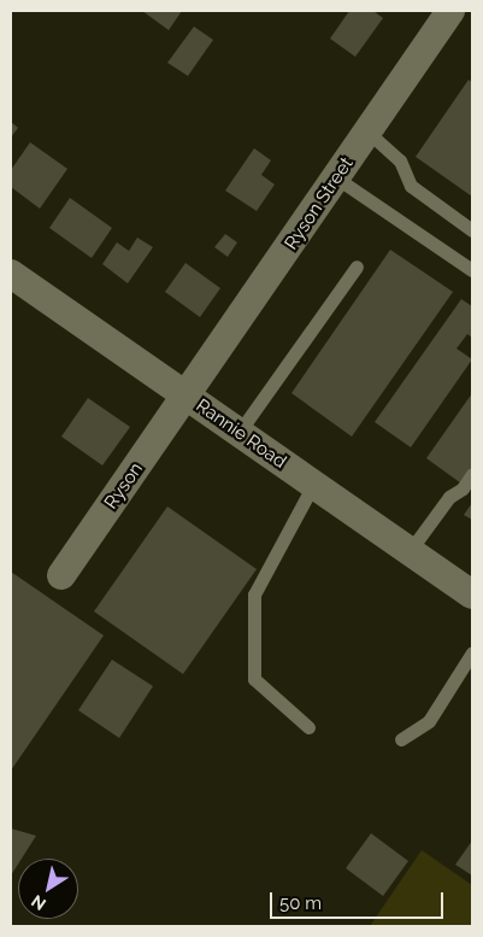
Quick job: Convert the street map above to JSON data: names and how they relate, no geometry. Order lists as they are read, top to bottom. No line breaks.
{"streets":{"street":["Ryson Street","Rannie Road","Ryson"]},"crossings":[["Ryson Street","Rannie Road"],["Ryson Street","Ryson"],["Rannie Road","Ryson"]],"scale_bar":"50 m","north":"bottom left"}
